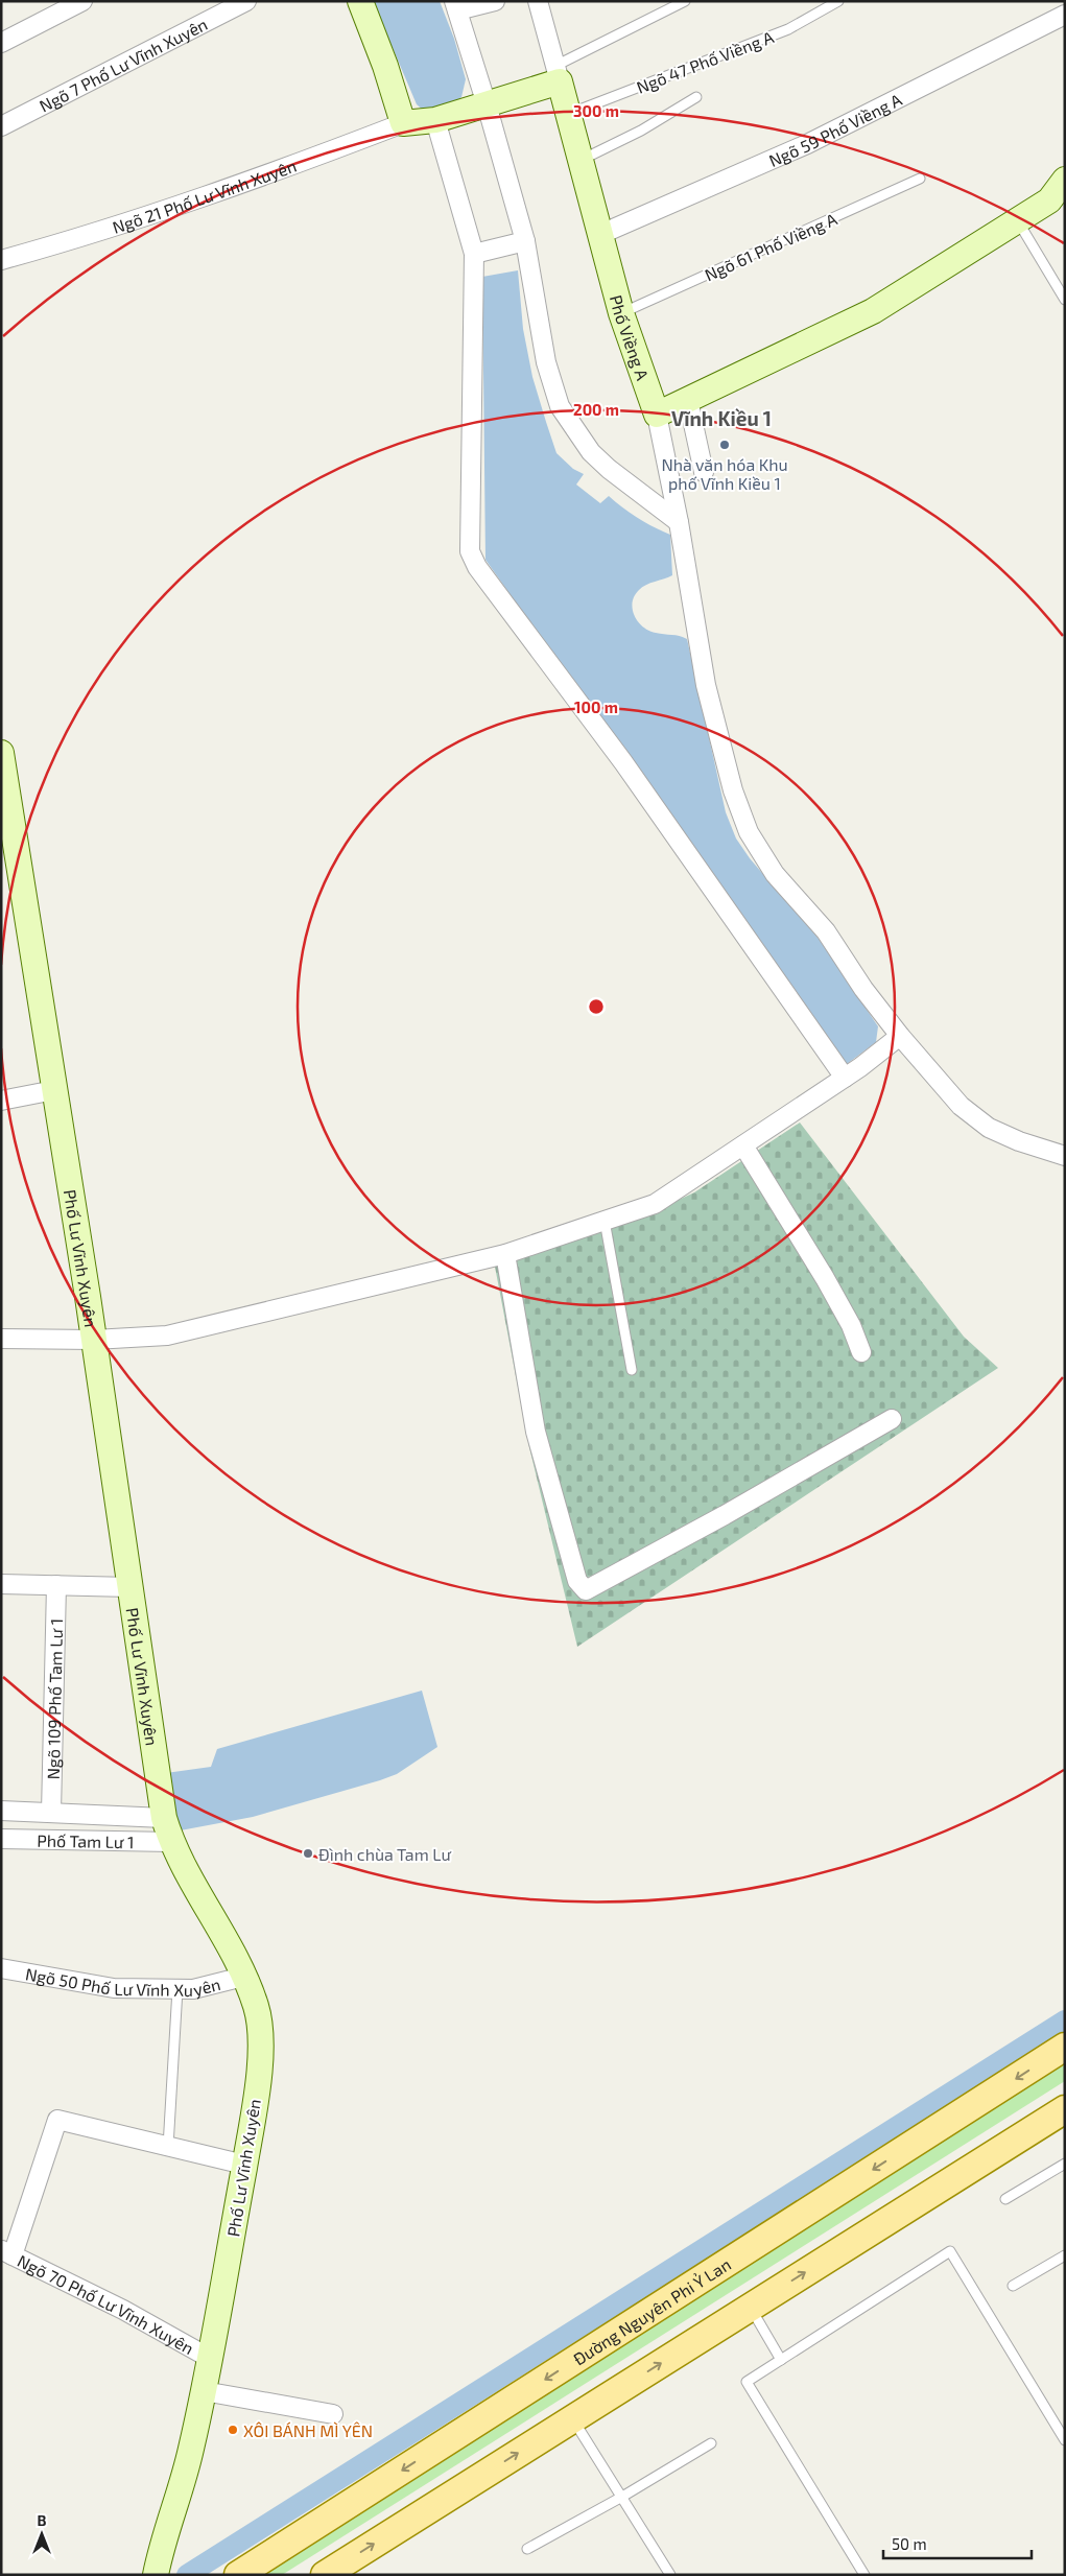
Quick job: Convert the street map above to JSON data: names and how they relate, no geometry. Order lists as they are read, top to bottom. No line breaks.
{"streets":{"main road":["Đường Nguyên Phi Ỷ Lan"],"street":["Ngõ 7 Phố Lư Vĩnh Xuyên","Ngõ 59 Phố Viềng A","Ngõ 21 Phố Lư Vĩnh Xuyên","Phố Viềng A","Phố Lư Vĩnh Xuyên","Ngõ 109 Phố Tam Lư 1","Phố Tam Lư 1","Ngõ 50 Phố Lư Vĩnh Xuyên","Ngõ 70 Phố Lư Vĩnh Xuyên"],"lane":["Ngõ 47 Phố Viềng A","Ngõ 61 Phố Viềng A"]},"crossings":[["Ngõ 47 Phố Viềng A","Phố Viềng A"],["Ngõ 59 Phố Viềng A","Phố Viềng A"],["Ngõ 61 Phố Viềng A","Phố Viềng A"],["Phố Lư Vĩnh Xuyên","Phố Tam Lư 1"],["Phố Lư Vĩnh Xuyên","Ngõ 50 Phố Lư Vĩnh Xuyên"],["Phố Lư Vĩnh Xuyên","Ngõ 70 Phố Lư Vĩnh Xuyên"],["Ngõ 109 Phố Tam Lư 1","Phố Tam Lư 1"]],"districts":["Vĩnh Kiều 1"],"places":["Nhà văn hóa Khu phố Vĩnh Kiều 1","Đình chùa Tam Lư","XÔI BÁNH MÌ YÊN"],"scale_bar":"50 m","north":"top","rings":["300 m","200 m","100 m"]}
